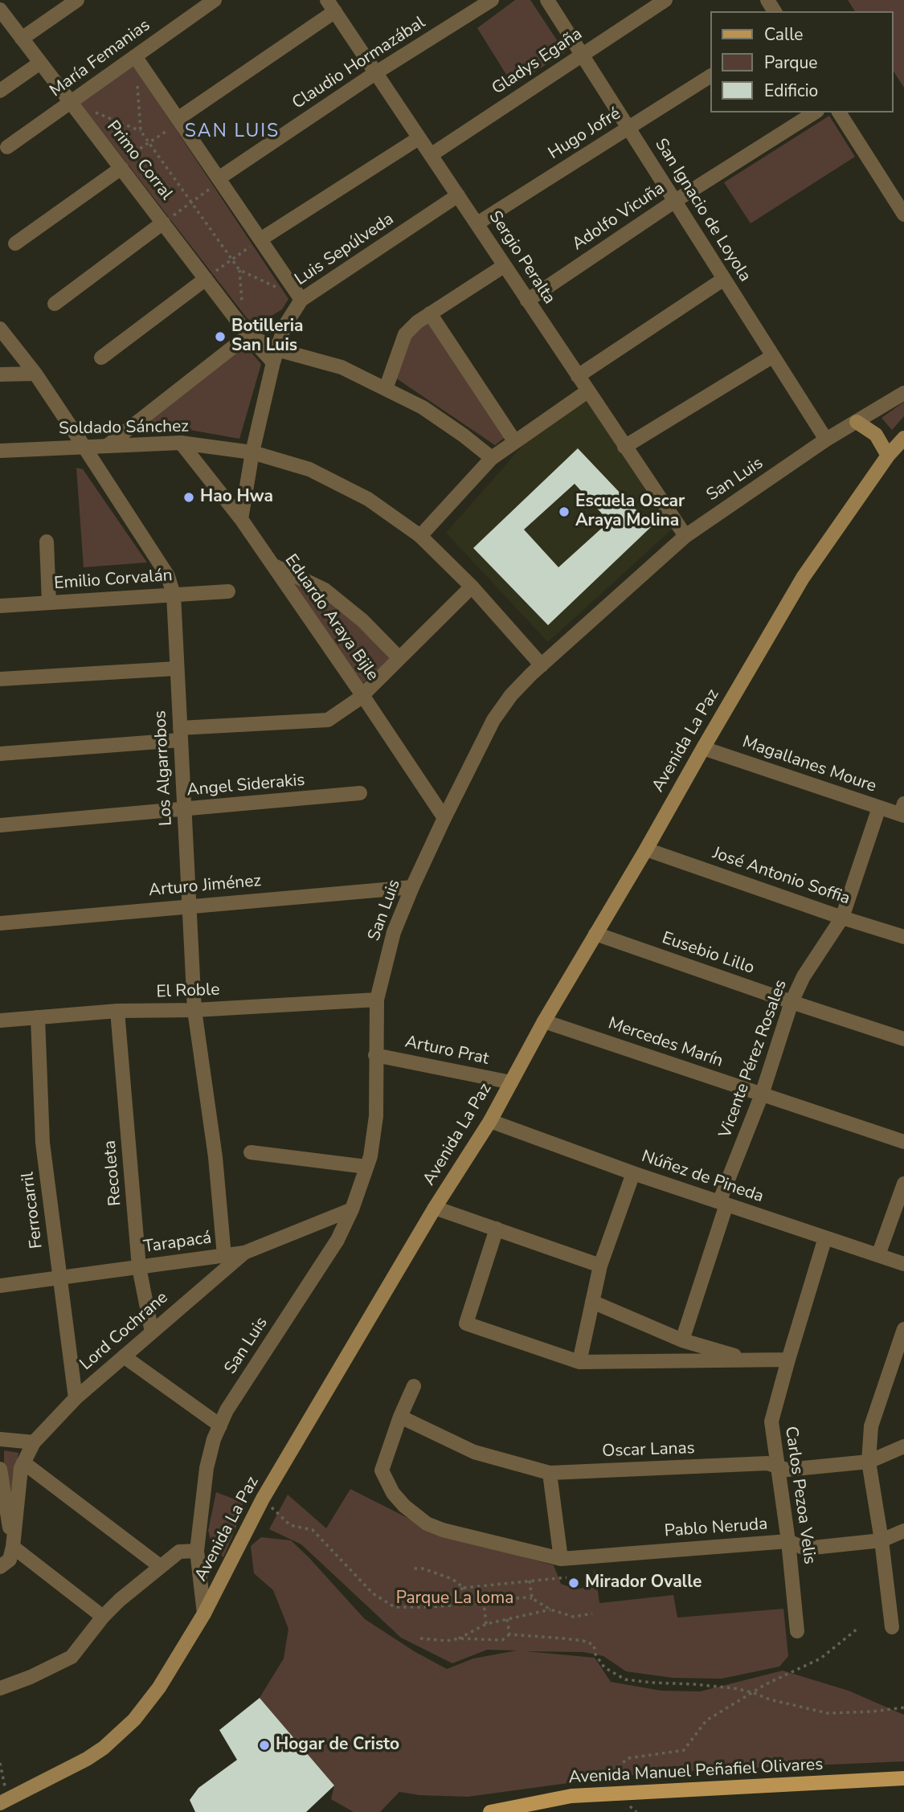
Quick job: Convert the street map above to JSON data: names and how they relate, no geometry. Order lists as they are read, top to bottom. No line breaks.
{"streets":{"main road":["Avenida La Paz","Avenida Manuel Peñafiel Olivares"],"street":["María Femanias","Gladys Egaña","Claudio Hormazábal","Hugo Jofré","Primo Corral","San Ignacio de Loyola","Adolfo Vicuña","Luis Sepúlveda","Sergio Peralta","Soldado Sánchez","San Luis","Emilio Corvalán","Eduardo Araya Bijle","Magallanes Moure","Los Algarrobos","Angel Siderakis","José Antonio Soffia","Arturo Jiménez","Eusebio Lillo","El Roble","Mercedes Marín","Arturo Prat","Vicente Pérez Rosales","Recoleta","Núñez de Pineda","Ferrocarril","Tarapacá","Lord Cochrane","Oscar Lanas","Carlos Pezoa Velis","Pablo Neruda"]},"crossings":[["María Femanias","Primo Corral"],["Gladys Egaña","San Ignacio de Loyola"],["Gladys Egaña","Sergio Peralta"],["Claudio Hormazábal","Sergio Peralta"],["Hugo Jofré","San Ignacio de Loyola"],["Hugo Jofré","Sergio Peralta"],["Primo Corral","Luis Sepúlveda"],["San Ignacio de Loyola","Adolfo Vicuña"],["San Ignacio de Loyola","San Luis"],["Adolfo Vicuña","Sergio Peralta"],["Luis Sepúlveda","Sergio Peralta"],["Luis Sepúlveda","Soldado Sánchez"],["Luis Sepúlveda","Eduardo Araya Bijle"],["Sergio Peralta","San Luis"],["Soldado Sánchez","San Luis"],["Soldado Sánchez","Eduardo Araya Bijle"],["Soldado Sánchez","Los Algarrobos"],["San Luis","Eduardo Araya Bijle"],["San Luis","Avenida La Paz"],["San Luis","Arturo Jiménez"],["San Luis","El Roble"],["San Luis","Arturo Prat"],["San Luis","Tarapacá"],["Emilio Corvalán","Los Algarrobos"],["Avenida La Paz","Magallanes Moure"],["Avenida La Paz","José Antonio Soffia"],["Avenida La Paz","Eusebio Lillo"],["Avenida La Paz","Mercedes Marín"],["Avenida La Paz","Arturo Prat"],["Avenida La Paz","Núñez de Pineda"],["Magallanes Moure","Vicente Pérez Rosales"],["Los Algarrobos","Angel Siderakis"],["Los Algarrobos","Arturo Jiménez"],["Los Algarrobos","El Roble"],["Los Algarrobos","Tarapacá"],["José Antonio Soffia","Vicente Pérez Rosales"],["Eusebio Lillo","Vicente Pérez Rosales"],["El Roble","Recoleta"],["El Roble","Ferrocarril"],["Mercedes Marín","Vicente Pérez Rosales"],["Vicente Pérez Rosales","Núñez de Pineda"],["Recoleta","Tarapacá"],["Recoleta","Lord Cochrane"],["Núñez de Pineda","Carlos Pezoa Velis"],["Ferrocarril","Tarapacá"],["Ferrocarril","Lord Cochrane"],["Tarapacá","Lord Cochrane"],["Oscar Lanas","Carlos Pezoa Velis"],["Oscar Lanas","Pablo Neruda"],["Carlos Pezoa Velis","Pablo Neruda"]],"districts":["SAN LUIS"],"parks":["Parque La loma"],"places":["Botilleria San Luis","Hao Hwa","Escuela Oscar Araya Molina","Mirador Ovalle","Hogar de Cristo"],"legend":["Calle","Parque","Edificio"]}
